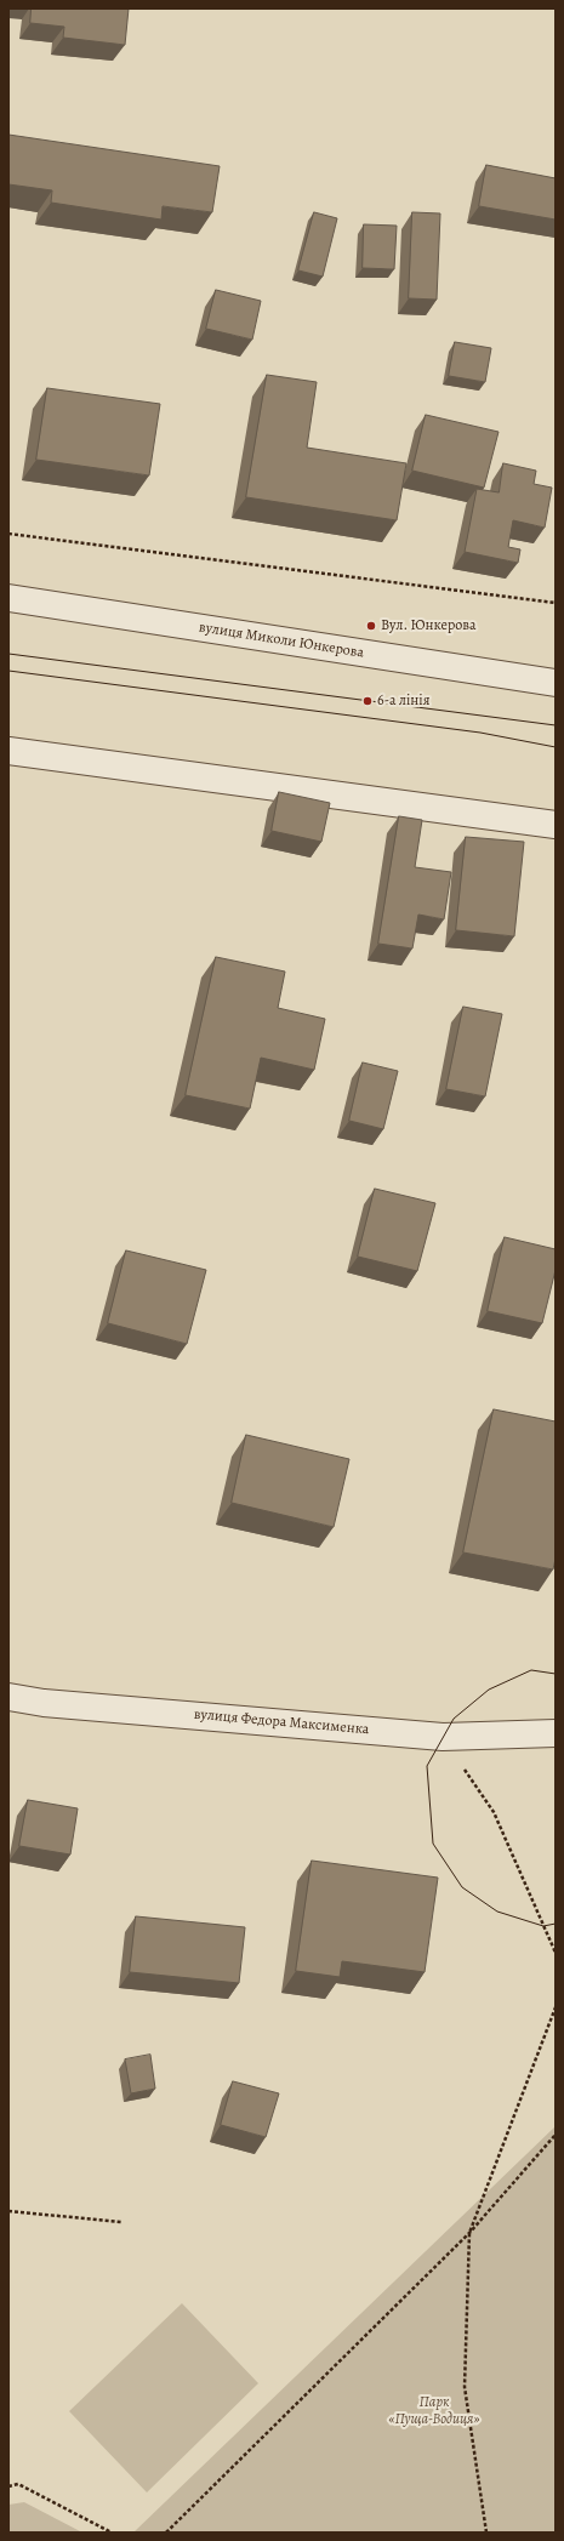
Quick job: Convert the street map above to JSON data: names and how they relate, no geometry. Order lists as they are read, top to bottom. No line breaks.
{"streets":{"street":["вулиця Миколи Юнкерова","вулиця Федора Максименка"]},"parks":["Парк «Пуща-Водиця»"],"places":["Вул. Юнкерова","6-а лінія"]}
